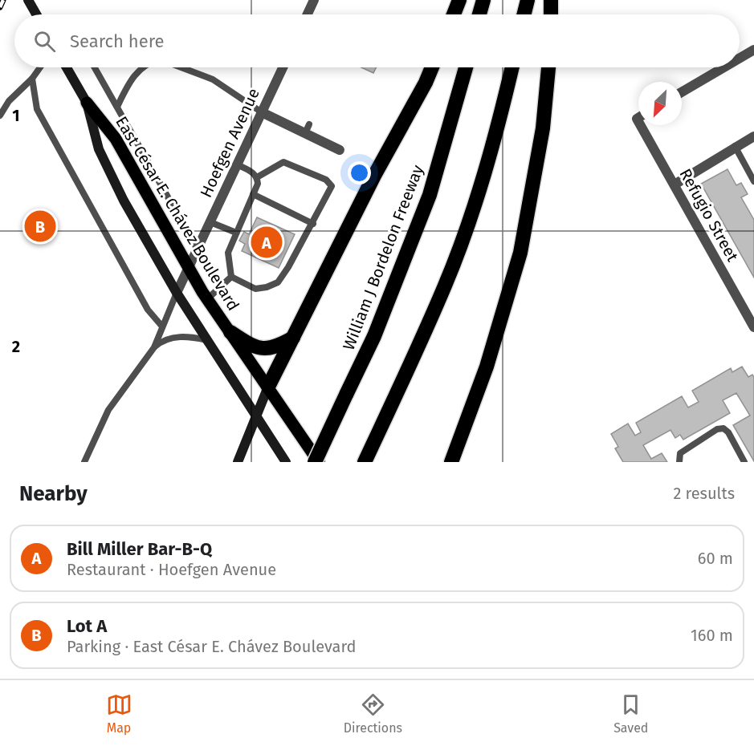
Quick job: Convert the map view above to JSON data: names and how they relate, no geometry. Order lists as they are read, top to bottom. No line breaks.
{"streets":{"highway":["William J Bordelon Freeway"],"main road":["East César E. Chávez Boulevard"],"street":["Hoefgen Avenue","Refugio Street"]},"crossings":[["Hoefgen Avenue","East César E. Chávez Boulevard"]],"north":"bottom left","page":{"search":"Search here","pins":["B","A"],"heading":["Nearby","2 results"],"list":[{"mark":"A","name":"Bill Miller Bar-B-Q","note":"Restaurant · Hoefgen Avenue","value":"60 m"},{"mark":"B","name":"Lot A","note":"Parking · East César E. Chávez Boulevard","value":"160 m"}],"nav":["Map","Directions","Saved"]},"grid":{"rows":["1","2"]}}
